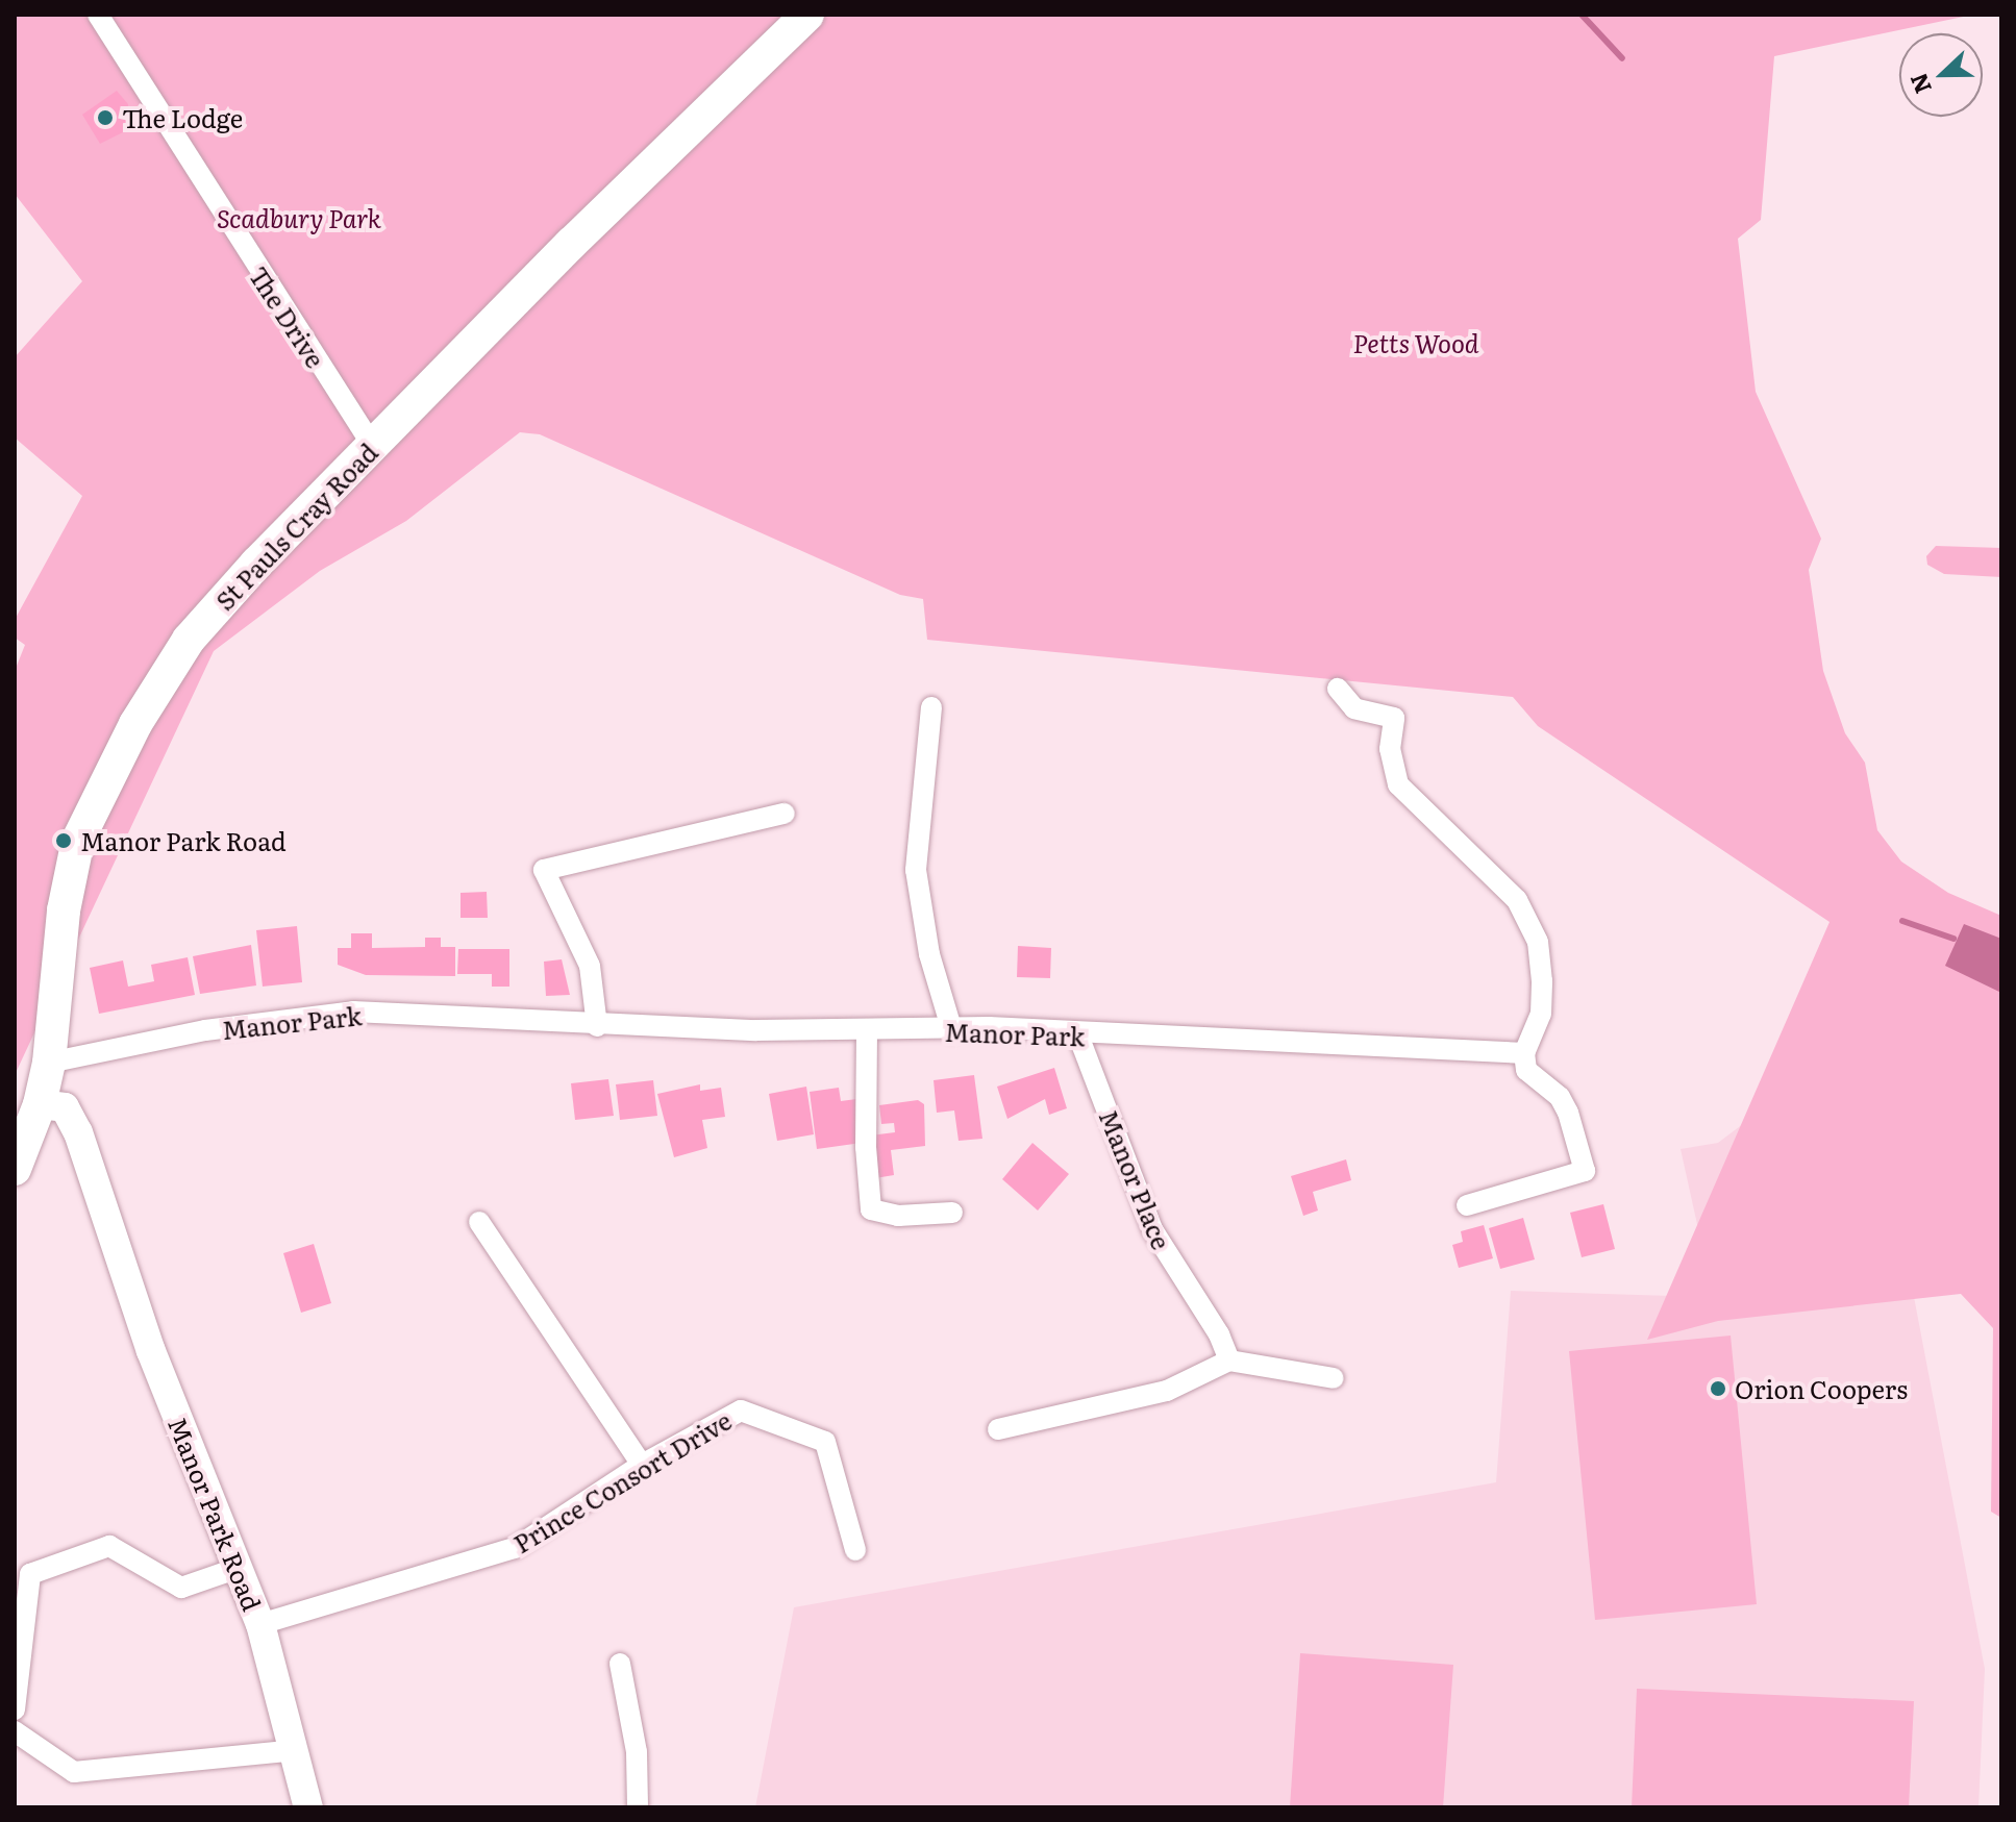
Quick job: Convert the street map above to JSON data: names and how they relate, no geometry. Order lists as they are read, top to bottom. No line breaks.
{"streets":{"main road":["St Pauls Cray Road","Manor Park Road"],"street":["The Drive","Manor Park","Manor Place","Prince Consort Drive"]},"crossings":[["The Drive","St Pauls Cray Road"],["St Pauls Cray Road","Manor Park"],["St Pauls Cray Road","Manor Park Road"],["Manor Park","Manor Place"],["Prince Consort Drive","Manor Park Road"]],"parks":["Scadbury Park","Petts Wood"],"places":["The Lodge","Manor Park Road","Orion Coopers"],"north":"left"}
